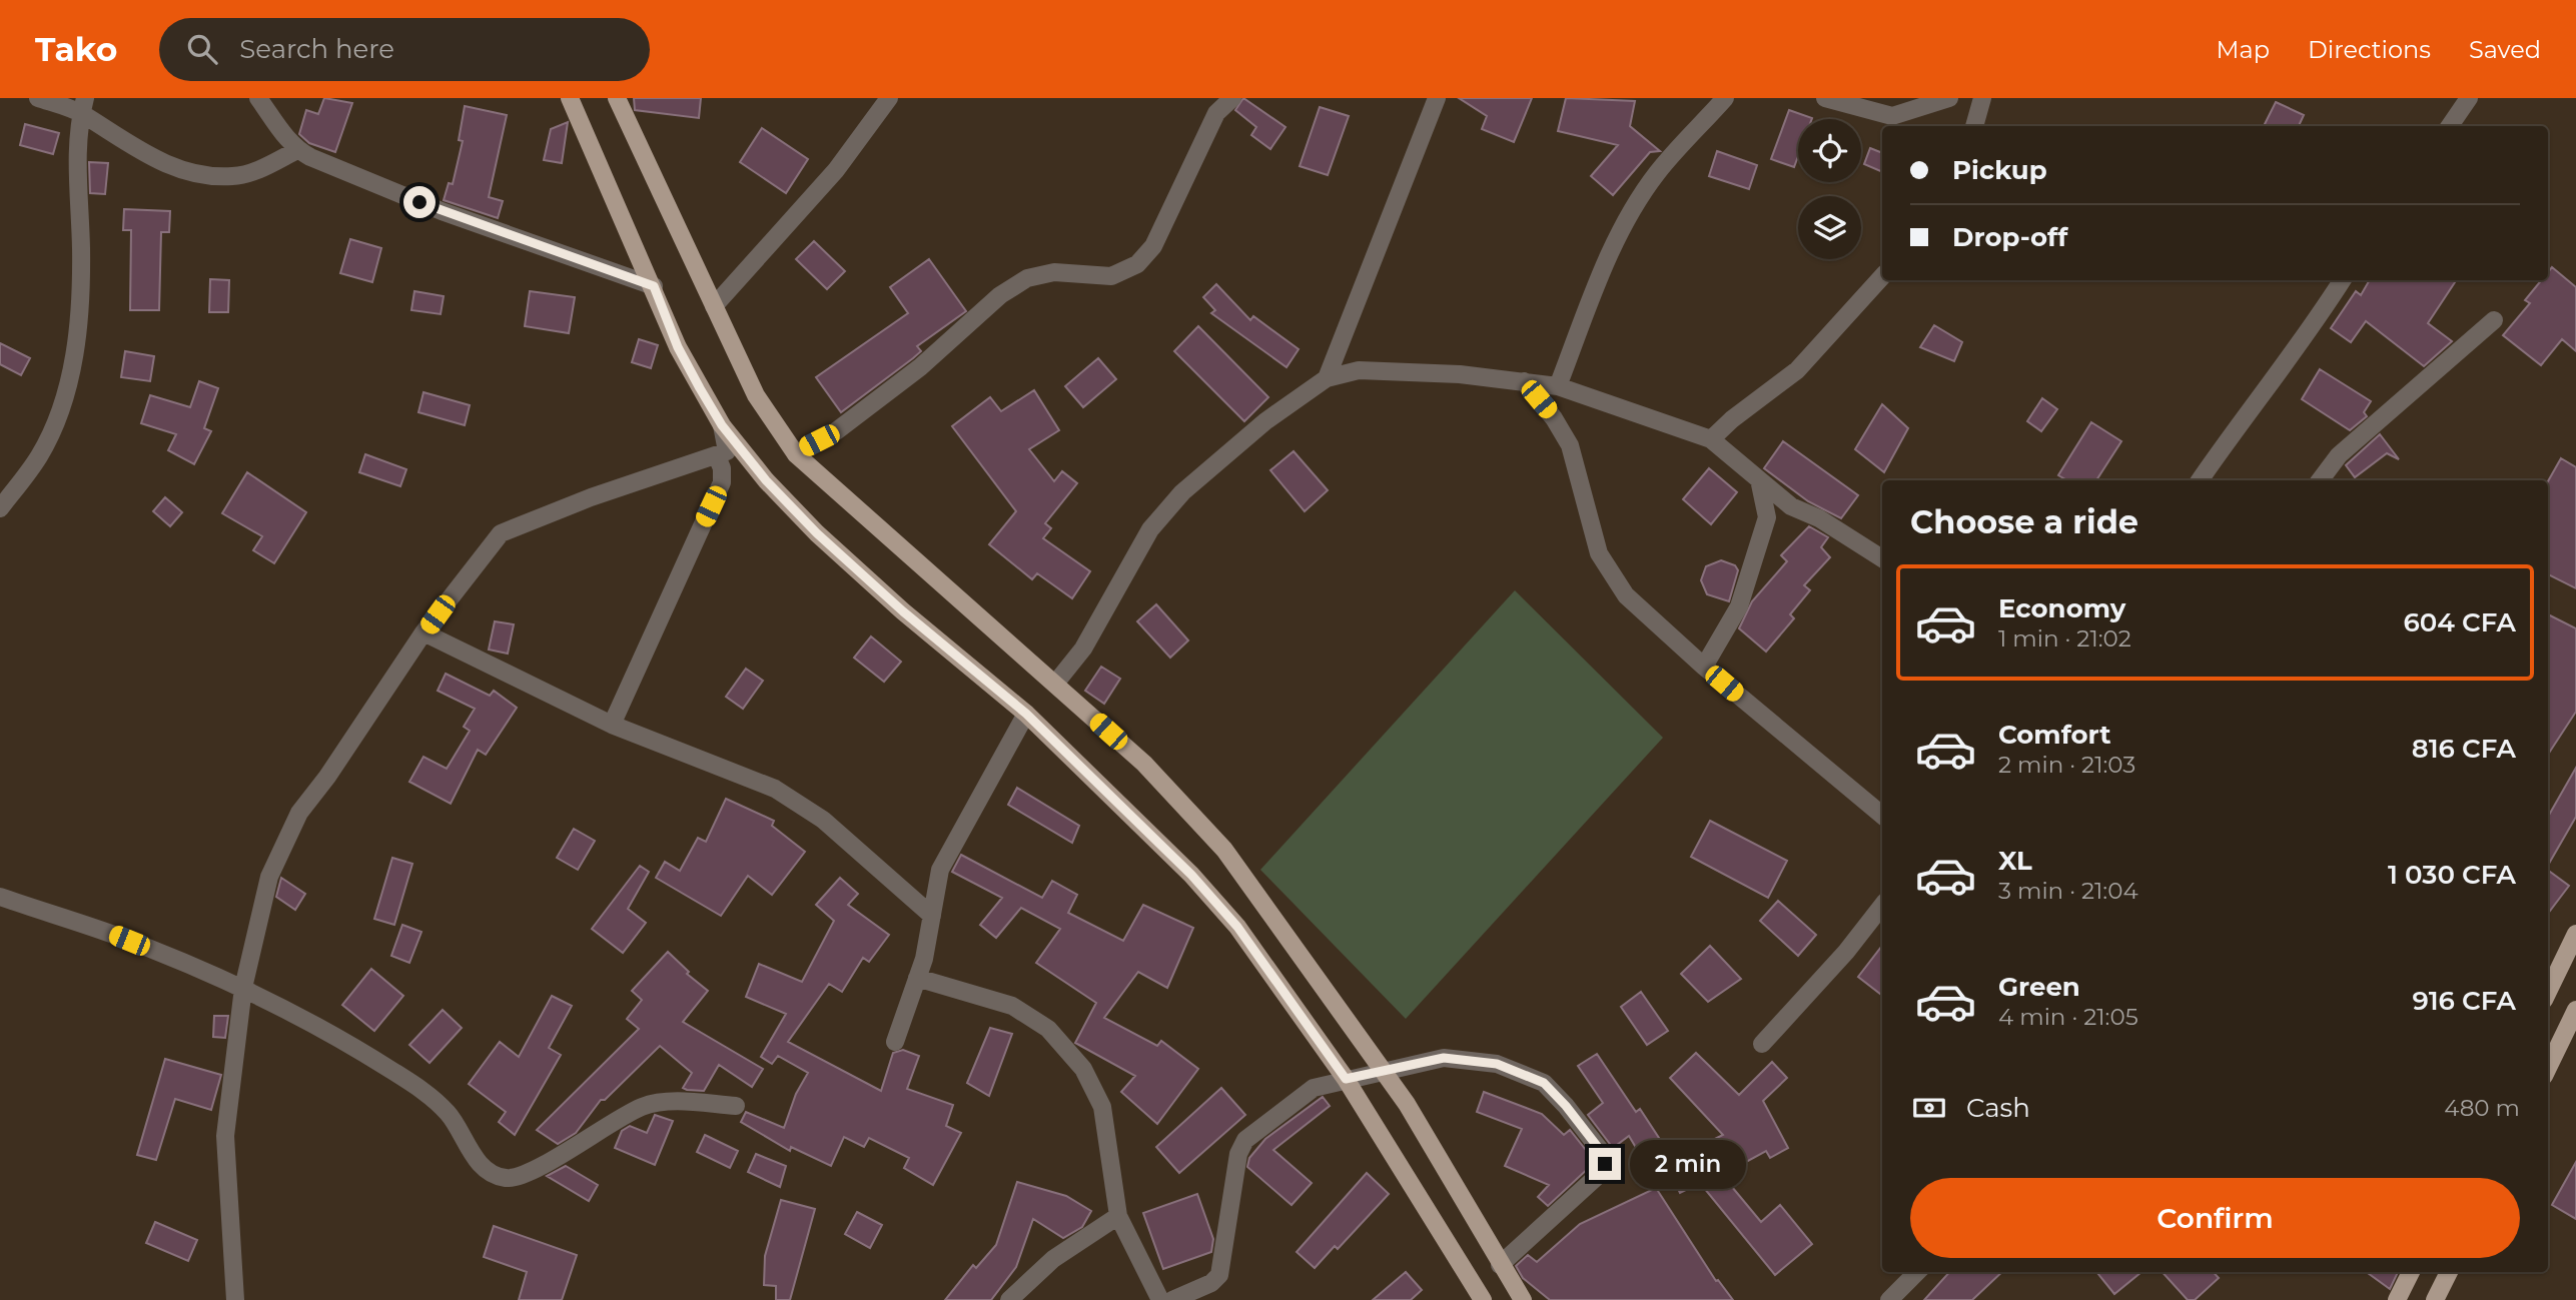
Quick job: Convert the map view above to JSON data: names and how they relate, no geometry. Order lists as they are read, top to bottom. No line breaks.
{"page":{"header":"Tako","search":"Search here","nav":["Map","Directions","Saved"],"banner":["Pickup","Drop-off"],"heading":"Choose a ride","list":[{"name":"Economy","note":"1 min · 21:02","value":"604 CFA"},{"name":"Comfort","note":"2 min · 21:03","value":"816 CFA"},{"name":"XL","note":"3 min · 21:04","value":"1 030 CFA"},{"name":"Green","note":"4 min · 21:05","value":"916 CFA"}],"pay":["Cash","480 m"],"bubble":"2 min","buttons":"Confirm"}}
